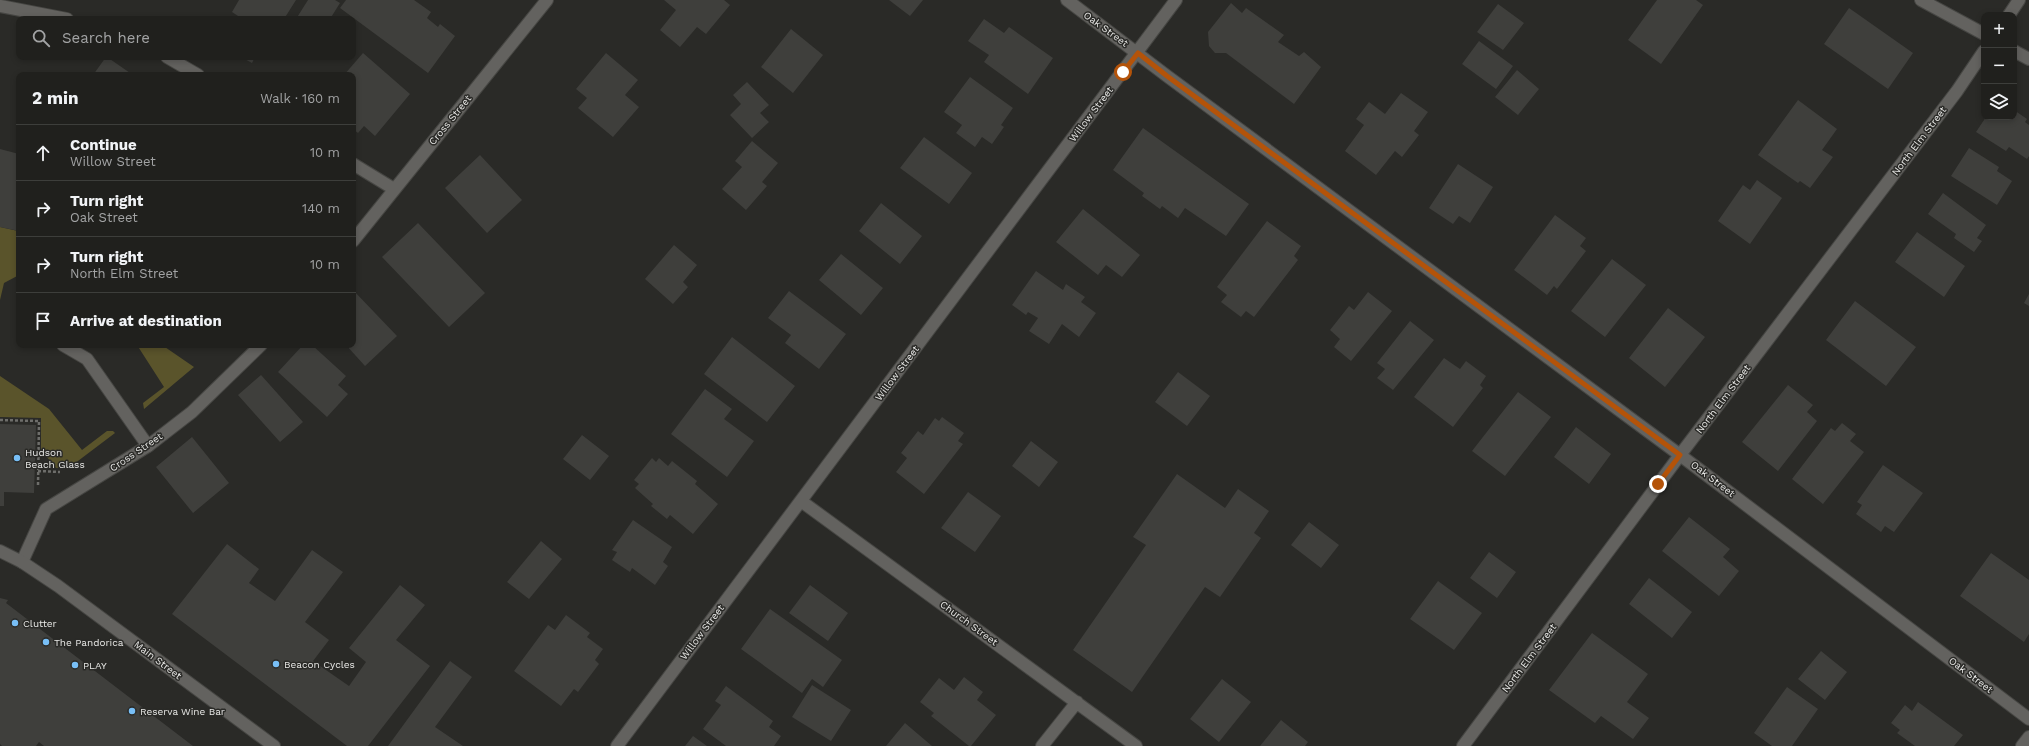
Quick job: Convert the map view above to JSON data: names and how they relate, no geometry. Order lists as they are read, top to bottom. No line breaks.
{"streets":{"street":["Oak Street","Willow Street","Cross Street","North Elm Street","Church Street","Main Street"]},"crossings":[["Oak Street","Willow Street"],["Oak Street","North Elm Street"],["Willow Street","Church Street"],["Cross Street","Main Street"]],"places":["Hudson Beach Glass","Clutter","The Pandorica","Beacon Cycles","PLAY","Reserva Wine Bar"],"page":{"map_buttons":["+","−"],"search":"Search here","heading":["2 min","Walk · 160 m"],"list":[["Continue","Willow Street","10 m"],["Turn right","Oak Street","140 m"],["Turn right","North Elm Street","10 m"],"Arrive at destination"]}}
